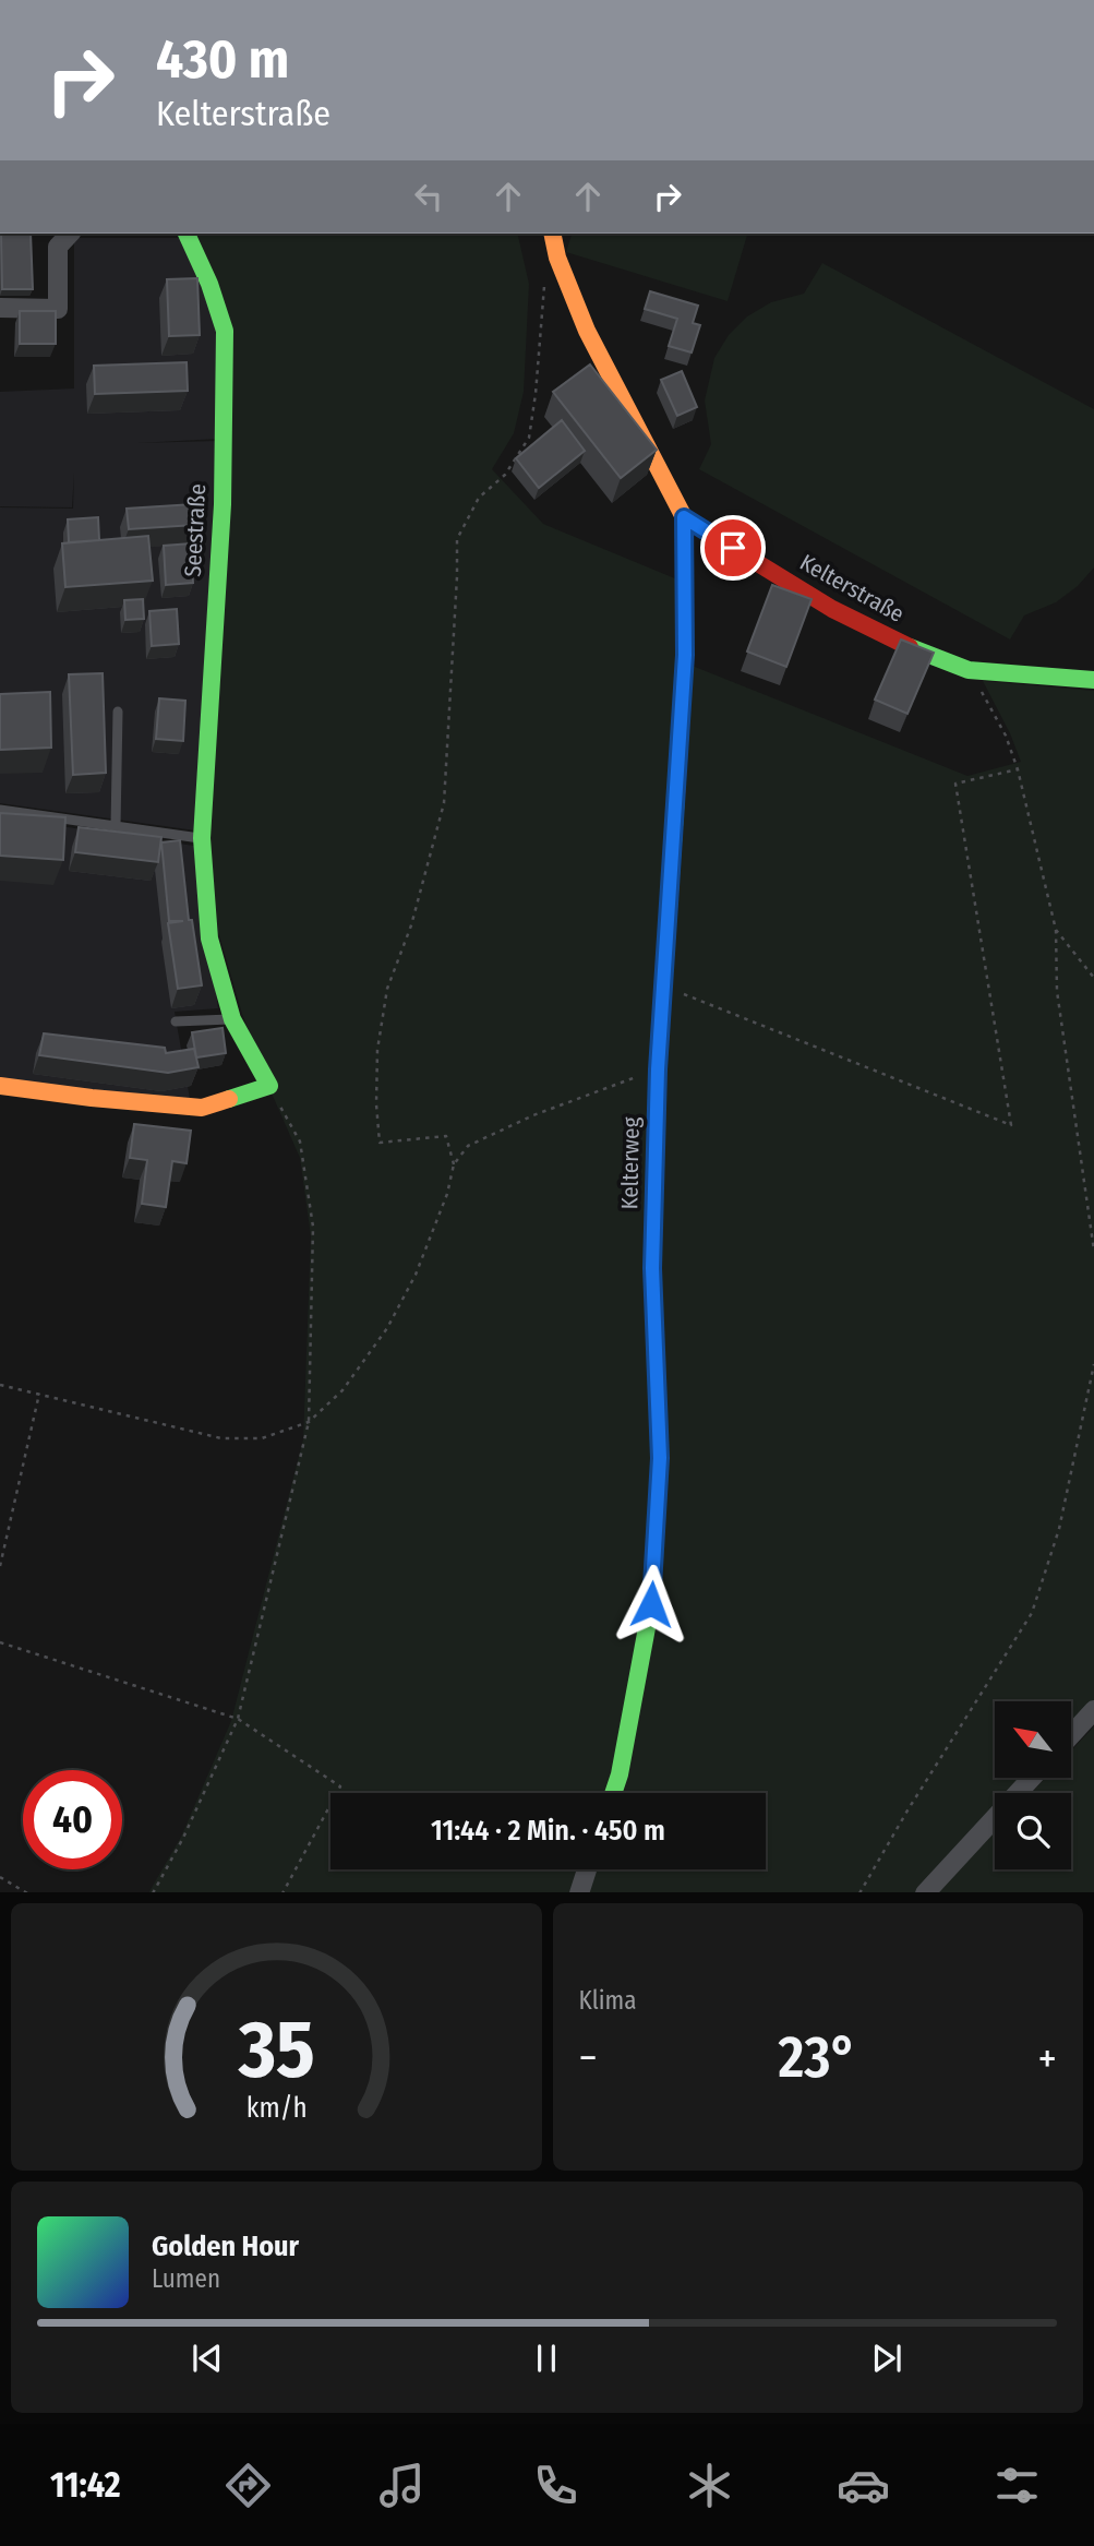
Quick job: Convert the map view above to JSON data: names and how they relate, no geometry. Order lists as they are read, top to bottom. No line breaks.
{"streets":{"street":["Seestraße","Kelterstraße","Kelterweg"]},"crossings":[["Kelterstraße","Kelterweg"]],"north":"top left","page":{"turn":["430 m","Kelterstraße"],"limit":"40","trip":"11:44 · 2 Min. · 450 m","tile":"Klima","heat":["−","23°","+"],"song":["Golden Hour","Lumen"],"tabs":"11:42","gauge":["35","km/h"]}}
